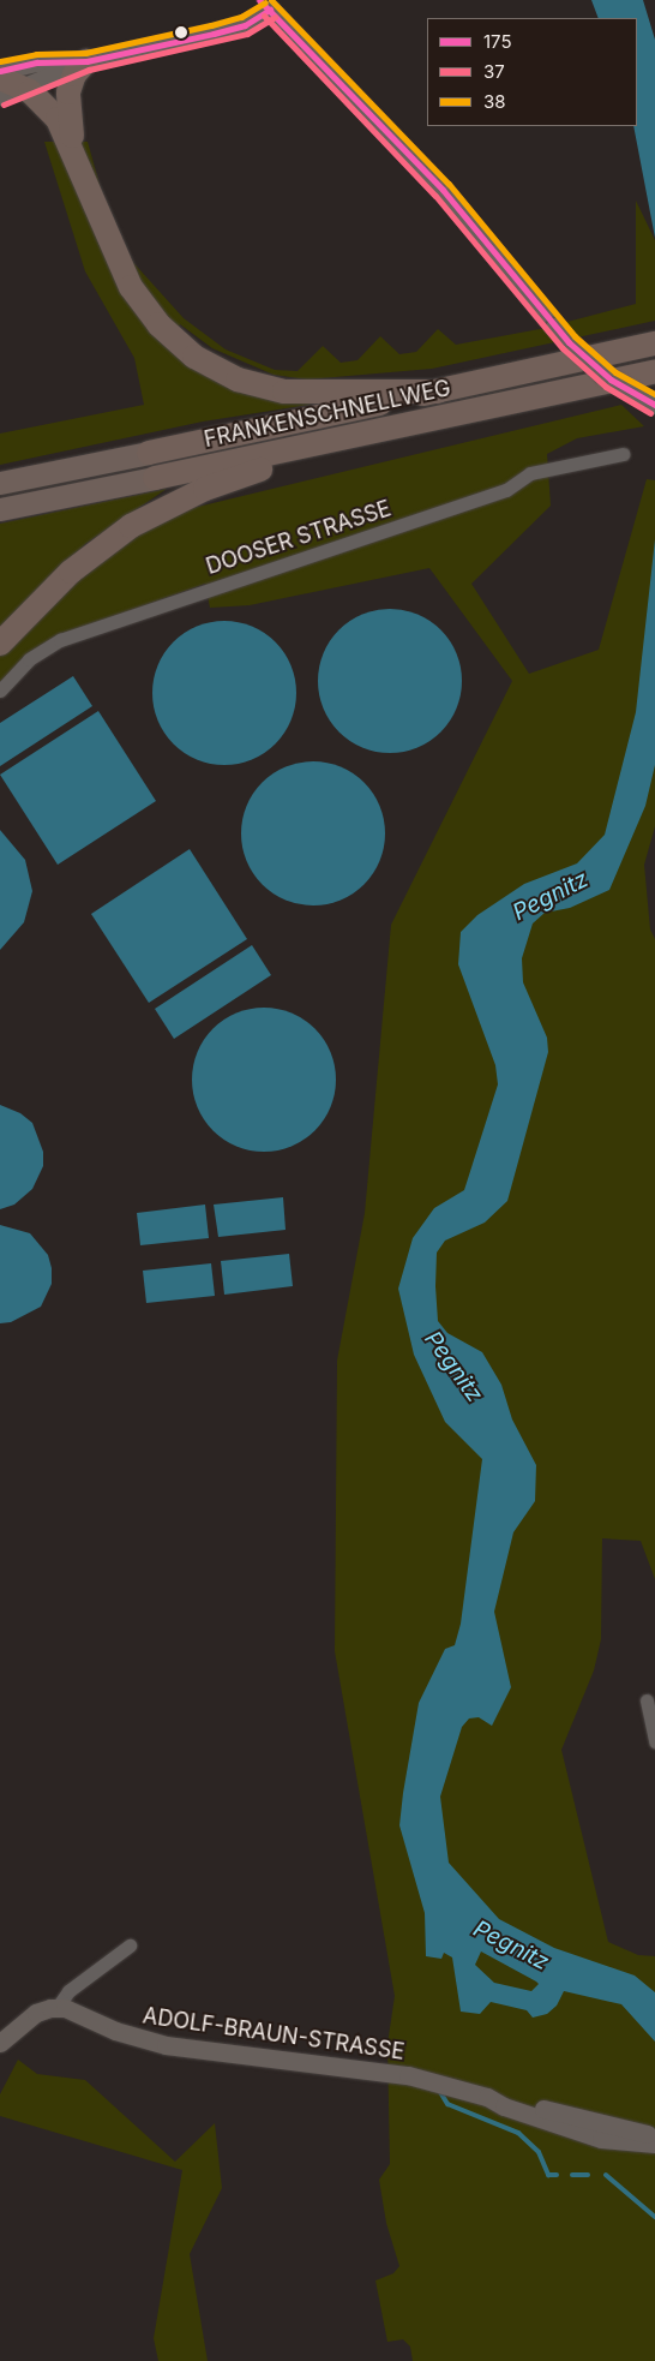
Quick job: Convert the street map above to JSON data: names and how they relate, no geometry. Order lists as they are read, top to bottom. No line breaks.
{"streets":{"highway":["FRANKENSCHNELLWEG"],"main road":["ADOLF-BRAUN-STRASSE"],"street":["DOOSER STRASSE"]},"water":["Pegnitz"],"lines":["transit line 175","transit line 38","transit line 37"],"legend":["175","37","38"]}
